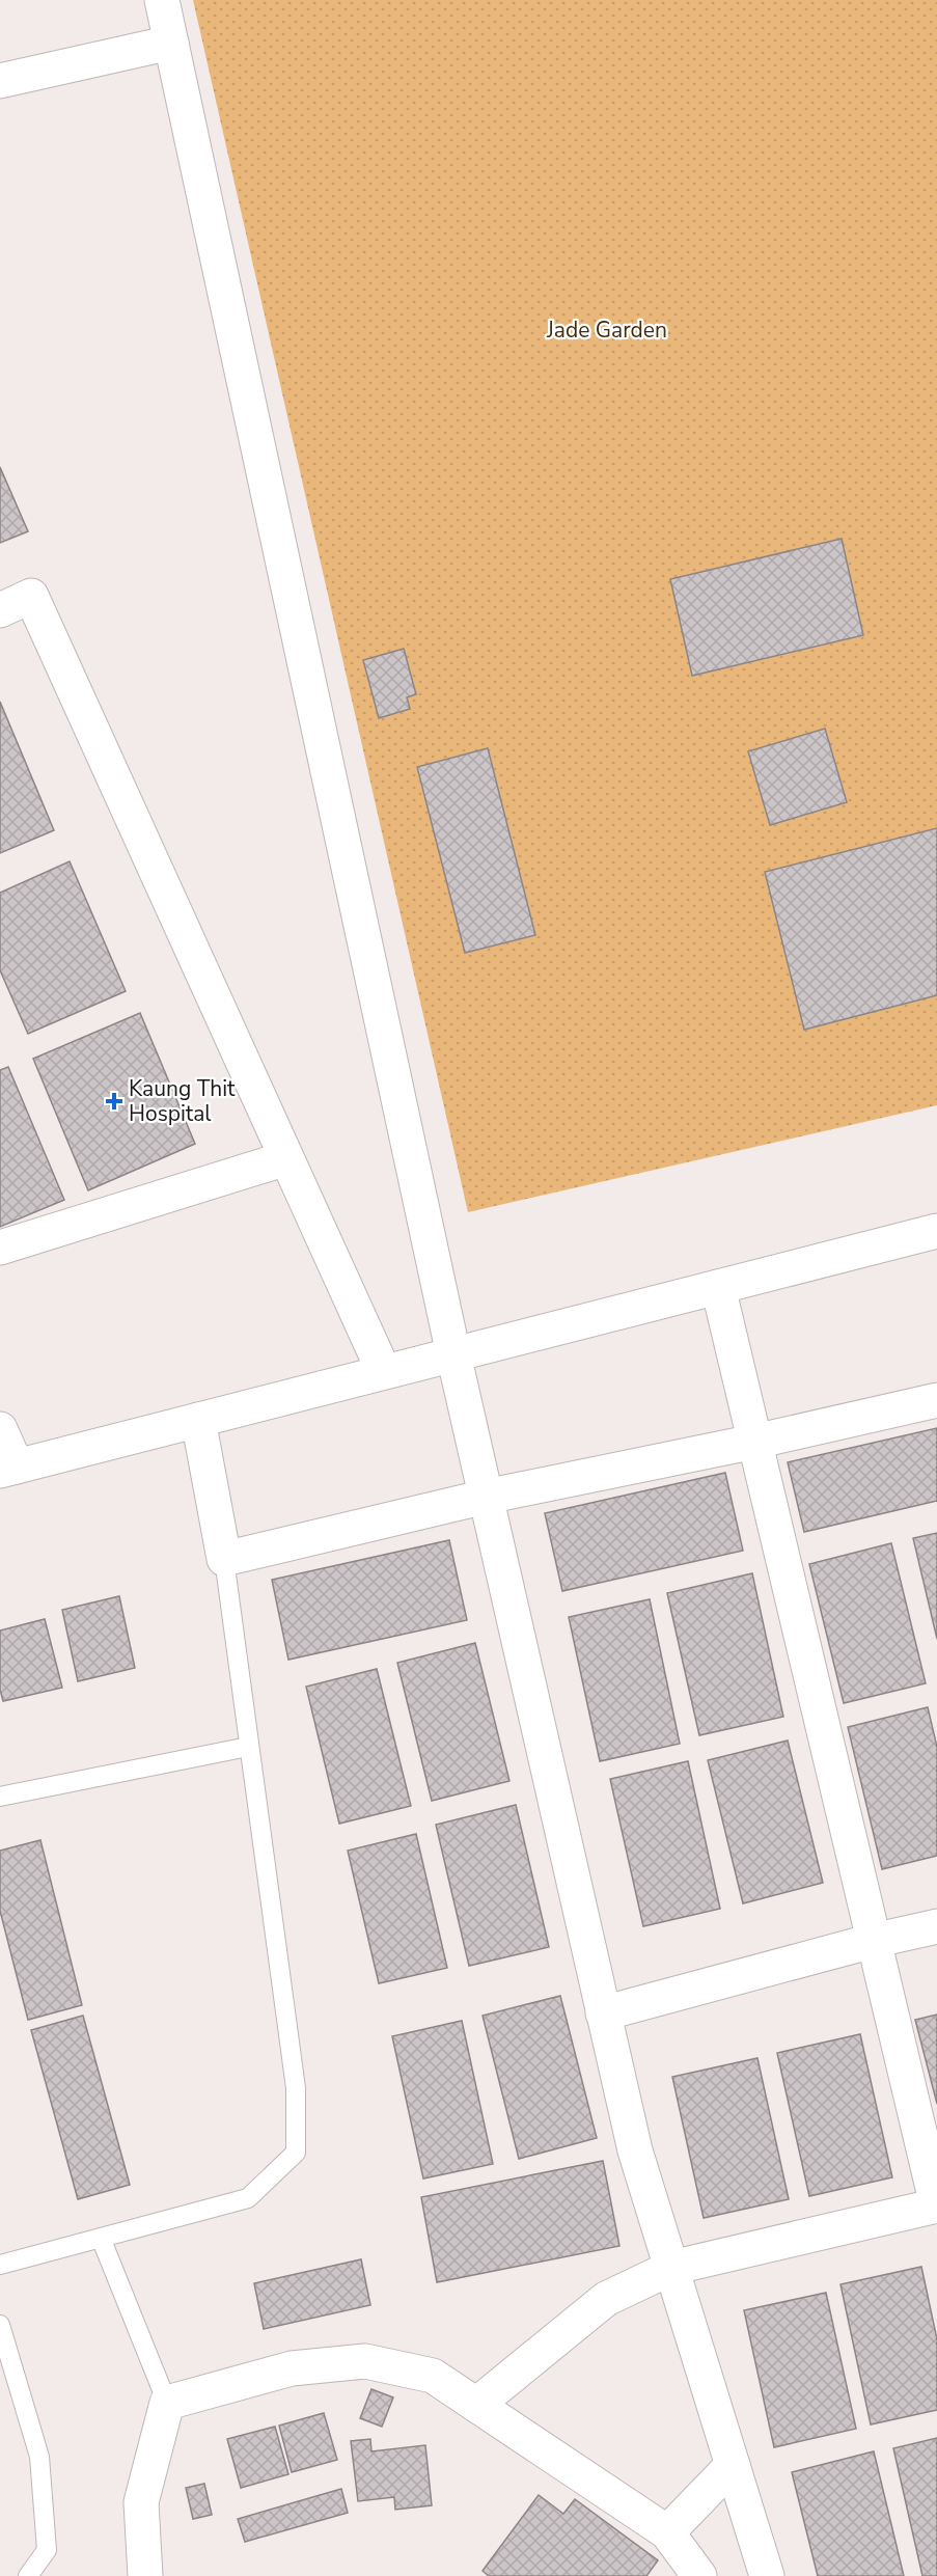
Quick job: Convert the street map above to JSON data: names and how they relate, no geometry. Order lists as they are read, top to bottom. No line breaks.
{"parks":["Jade Garden"],"places":{"health":["Kaung Thit Hospital"]}}
